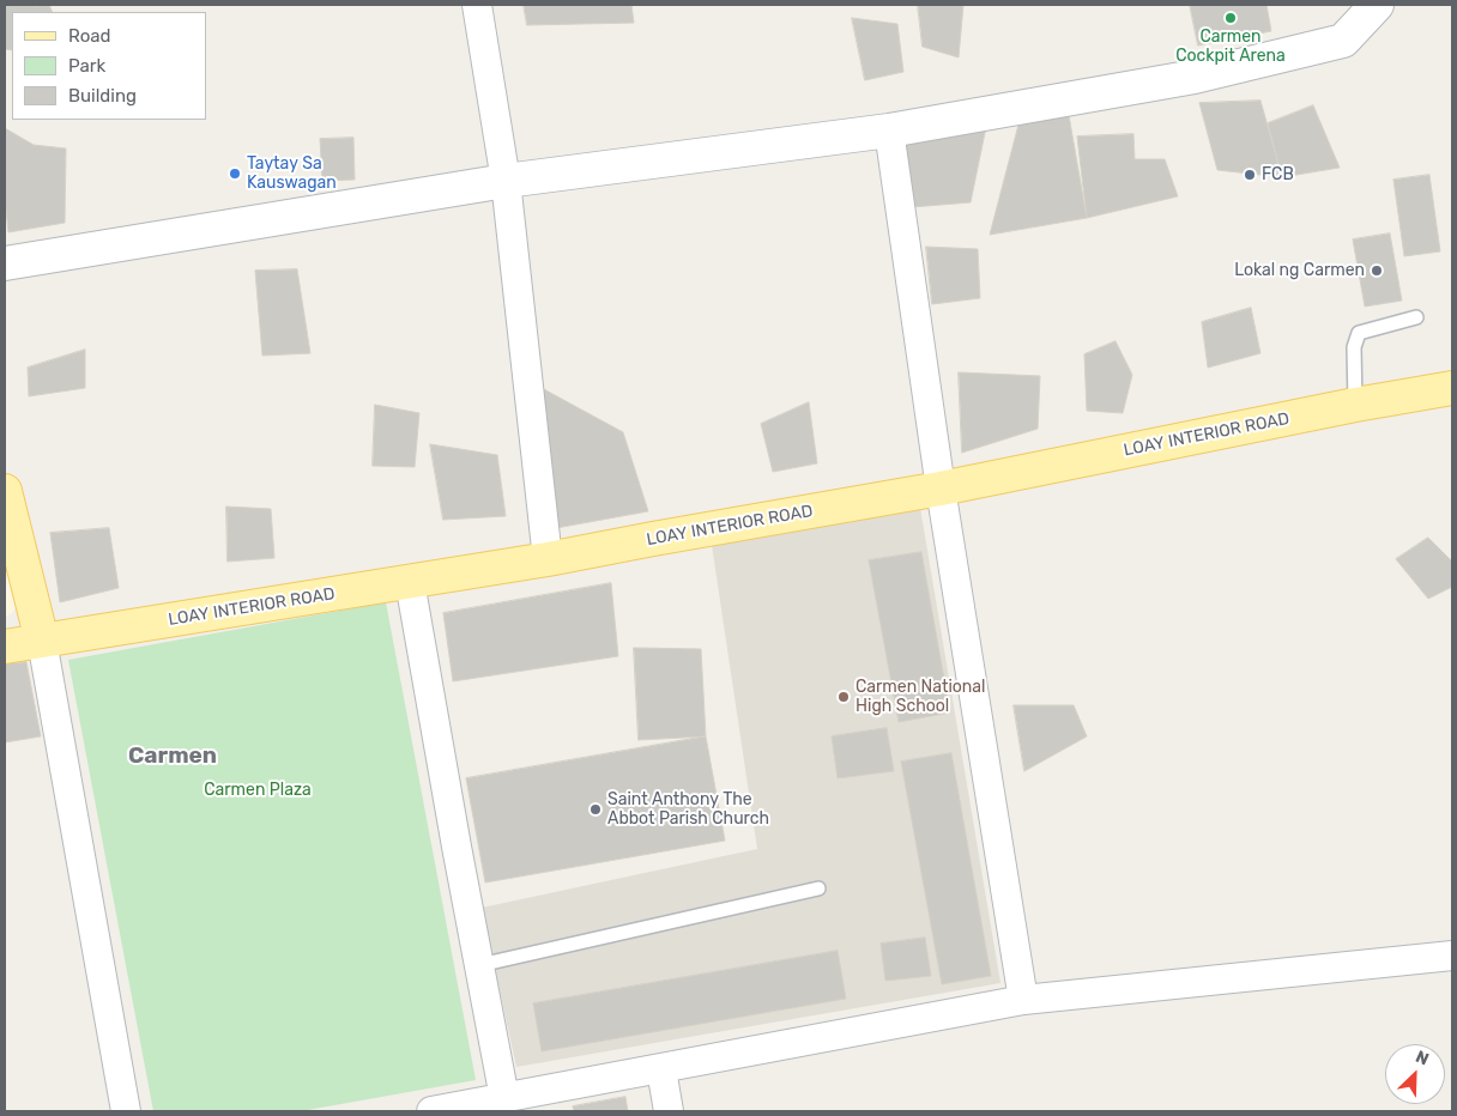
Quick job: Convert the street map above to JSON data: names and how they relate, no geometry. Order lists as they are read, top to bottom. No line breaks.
{"streets":{"main road":["LOAY INTERIOR ROAD"]},"districts":["Carmen"],"parks":["Carmen Plaza"],"places":["Carmen Cockpit Arena","Taytay Sa Kauswagan","FCB","Lokal ng Carmen","Carmen National High School","Saint Anthony The Abbot Parish Church"],"legend":["Road","Park","Building"],"north":"top right"}
